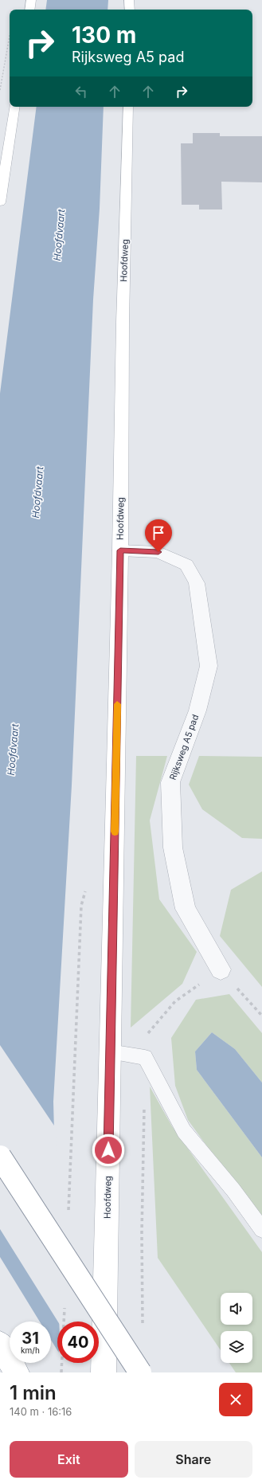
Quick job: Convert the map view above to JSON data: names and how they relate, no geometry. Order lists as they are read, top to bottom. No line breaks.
{"streets":{"main road":["Hoofdweg"],"street":["Rijksweg A5 pad"]},"crossings":[["Hoofdweg","Rijksweg A5 pad"]],"water":["Hoofdvaart"],"page":{"turn":["130 m","Rijksweg A5 pad"],"speed":"31 km/h","limit":"40","heading":["1 min","140 m · 16:16"],"buttons":["Exit","Share"]}}
